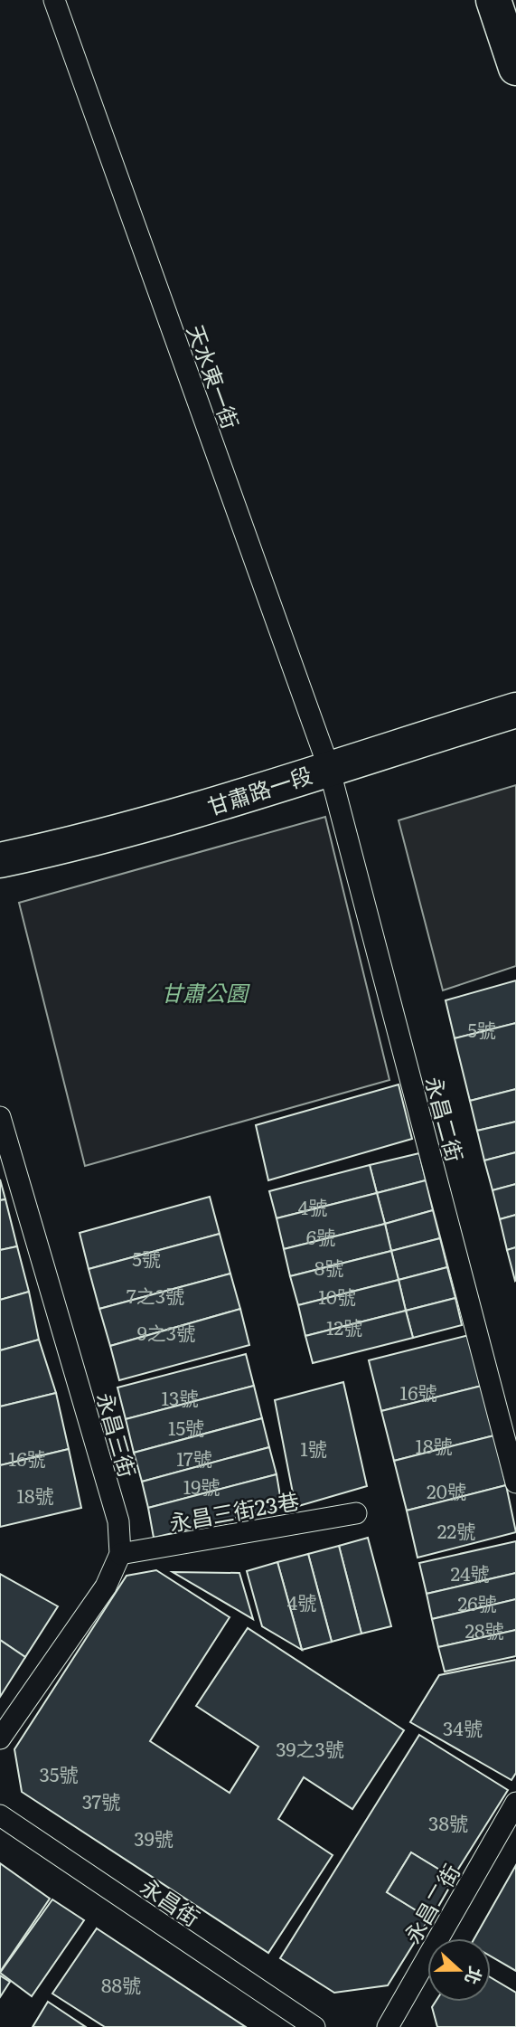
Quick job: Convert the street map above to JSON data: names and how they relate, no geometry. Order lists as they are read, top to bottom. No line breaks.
{"streets":{"street":["甘肅路一段"],"lane":["天水東一街","永昌二街","永昌三街","永昌三街23巷","永昌街"]},"crossings":[["天水東一街","甘肅路一段"],["天水東一街","永昌二街"],["甘肅路一段","永昌二街"],["永昌三街","永昌三街23巷"]],"parks":["甘肅公園"],"house_numbers":["5號","4號","6號","5號","8號","7之3號","10號","12號","9之3號","16號","13號","15號","18號","1號","16號","17號","19號","20號","18號","22號","24號","4號","26號","28號","34號","39之3號","35號","37號","38號","39號","88號"],"north":"right"}
